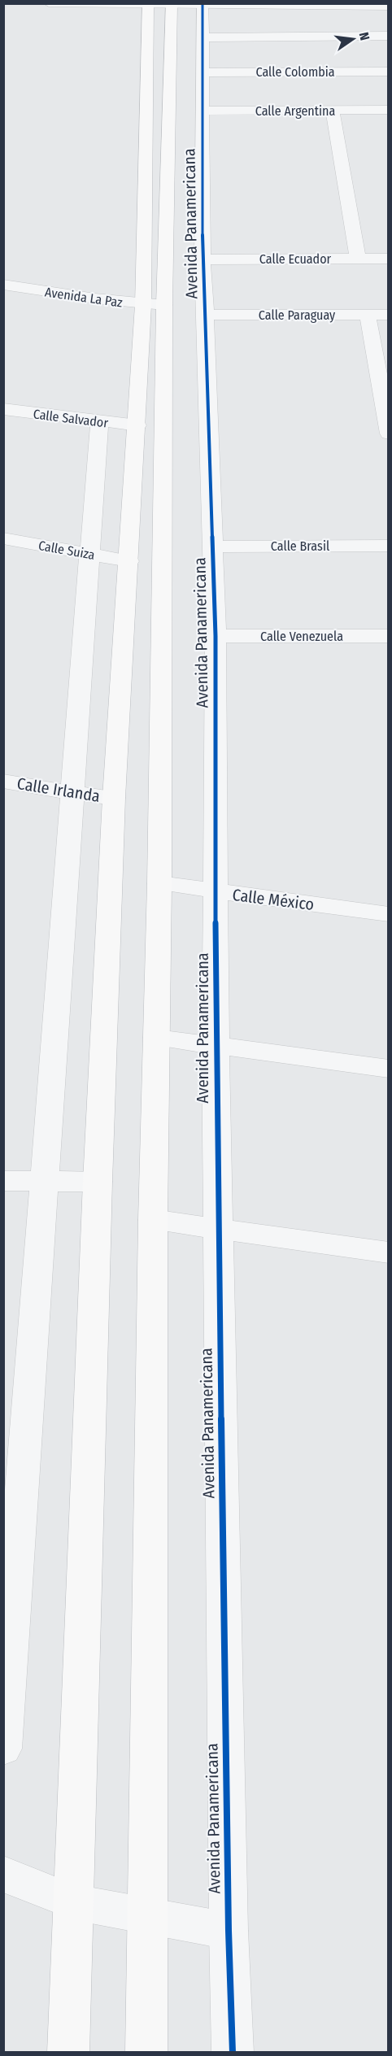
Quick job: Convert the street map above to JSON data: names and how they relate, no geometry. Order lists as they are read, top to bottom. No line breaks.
{"streets":{"highway":["Avenida Panamericana"],"street":["Calle Colombia","Calle Argentina","Calle Ecuador","Avenida La Paz","Calle Paraguay","Calle Salvador","Calle Brasil","Calle Suiza","Calle Venezuela","Calle Irlanda","Calle México"]},"crossings":[["Calle Colombia","Avenida Panamericana"],["Calle Argentina","Avenida Panamericana"],["Avenida Panamericana","Calle Ecuador"],["Avenida Panamericana","Avenida La Paz"],["Avenida Panamericana","Calle Paraguay"],["Avenida Panamericana","Calle Salvador"],["Avenida Panamericana","Calle Brasil"],["Avenida Panamericana","Calle Suiza"],["Avenida Panamericana","Calle Venezuela"],["Avenida Panamericana","Calle Irlanda"],["Avenida Panamericana","Calle México"]],"north":"right"}
